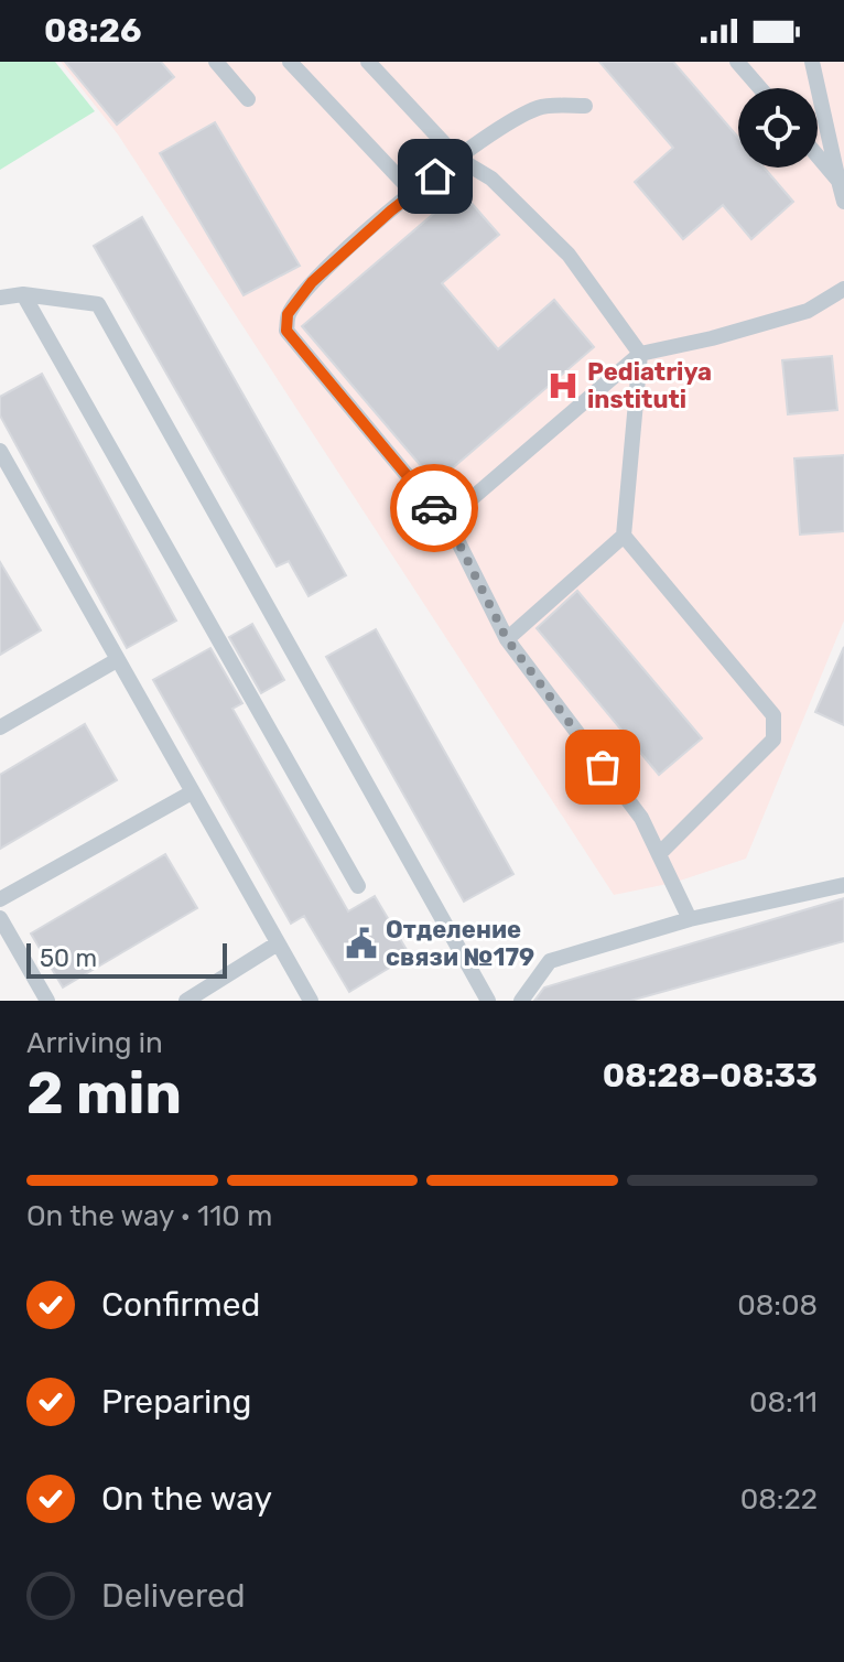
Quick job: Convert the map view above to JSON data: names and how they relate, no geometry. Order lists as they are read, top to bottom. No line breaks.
{"places":{"hospital":["Pediatriya instituti"],"public building":["Отделение связи №179"]},"scale_bar":"50 m","page":{"status":"08:26","scale":"50 m","heading":["2 min","Arriving in","08:28–08:33"],"bar":"On the way · 110 m","list":[["Confirmed","08:08"],["Preparing","08:11"],["On the way","08:22"],"Delivered"]}}
